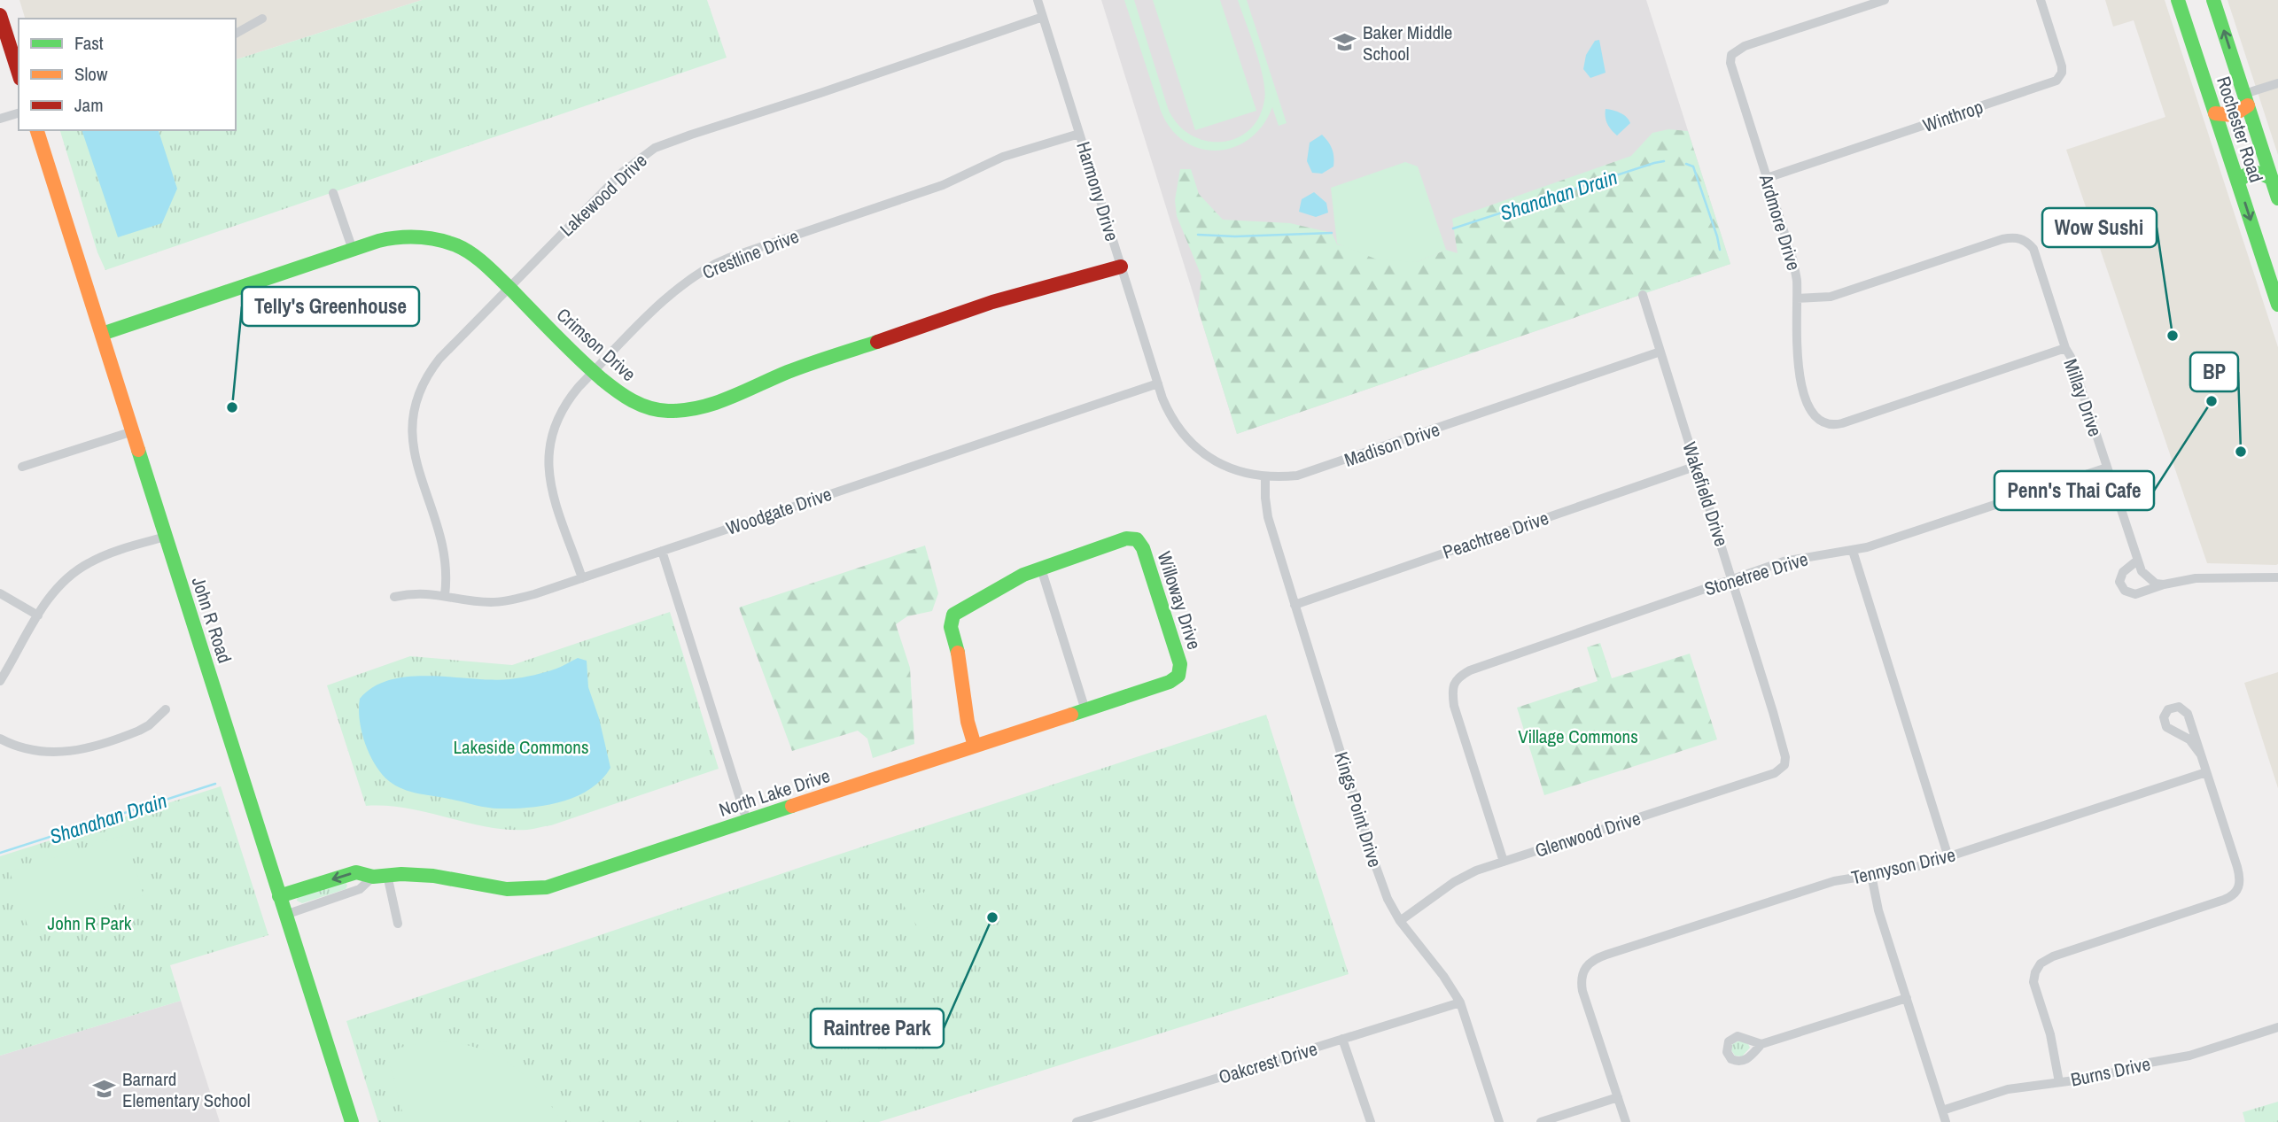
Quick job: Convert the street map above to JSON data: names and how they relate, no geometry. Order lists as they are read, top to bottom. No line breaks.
{"streets":{"street":["Winthrop","Rochester Road","Harmony Drive","Lakewood Drive","Ardmore Drive","Crestline Drive","Crimson Drive","Millay Drive","Madison Drive","Wakefield Drive","Woodgate Drive","Peachtree Drive","Stonetree Drive","Willoway Drive","John R Road","North Lake Drive","Kings Point Drive","Glenwood Drive","Tennyson Drive","Oakcrest Drive","Burns Drive"]},"crossings":[["Winthrop","Ardmore Drive"],["Harmony Drive","Lakewood Drive"],["Harmony Drive","Crestline Drive"],["Harmony Drive","Crimson Drive"],["Harmony Drive","Madison Drive"],["Harmony Drive","Woodgate Drive"],["Lakewood Drive","Crimson Drive"],["Lakewood Drive","Woodgate Drive"],["Ardmore Drive","Millay Drive"],["Crestline Drive","Crimson Drive"],["Crestline Drive","Woodgate Drive"],["Crimson Drive","John R Road"],["Millay Drive","Stonetree Drive"],["Madison Drive","Wakefield Drive"],["Madison Drive","Woodgate Drive"],["Madison Drive","Kings Point Drive"],["Wakefield Drive","Peachtree Drive"],["Wakefield Drive","Stonetree Drive"],["Wakefield Drive","Glenwood Drive"],["Peachtree Drive","Kings Point Drive"],["Stonetree Drive","Glenwood Drive"],["Willoway Drive","North Lake Drive"],["John R Road","North Lake Drive"],["Kings Point Drive","Glenwood Drive"],["Kings Point Drive","Oakcrest Drive"]],"water":["Shanahan Drain"],"parks":["Village Commons","Lakeside Commons","John R Park"],"places":{"school or university":["Baker Middle School","Barnard Elementary School"],"other":["Wow Sushi","Penn's Thai Cafe","Telly's Greenhouse","BP","Raintree Park"]},"legend":["Fast","Slow","Jam"]}
